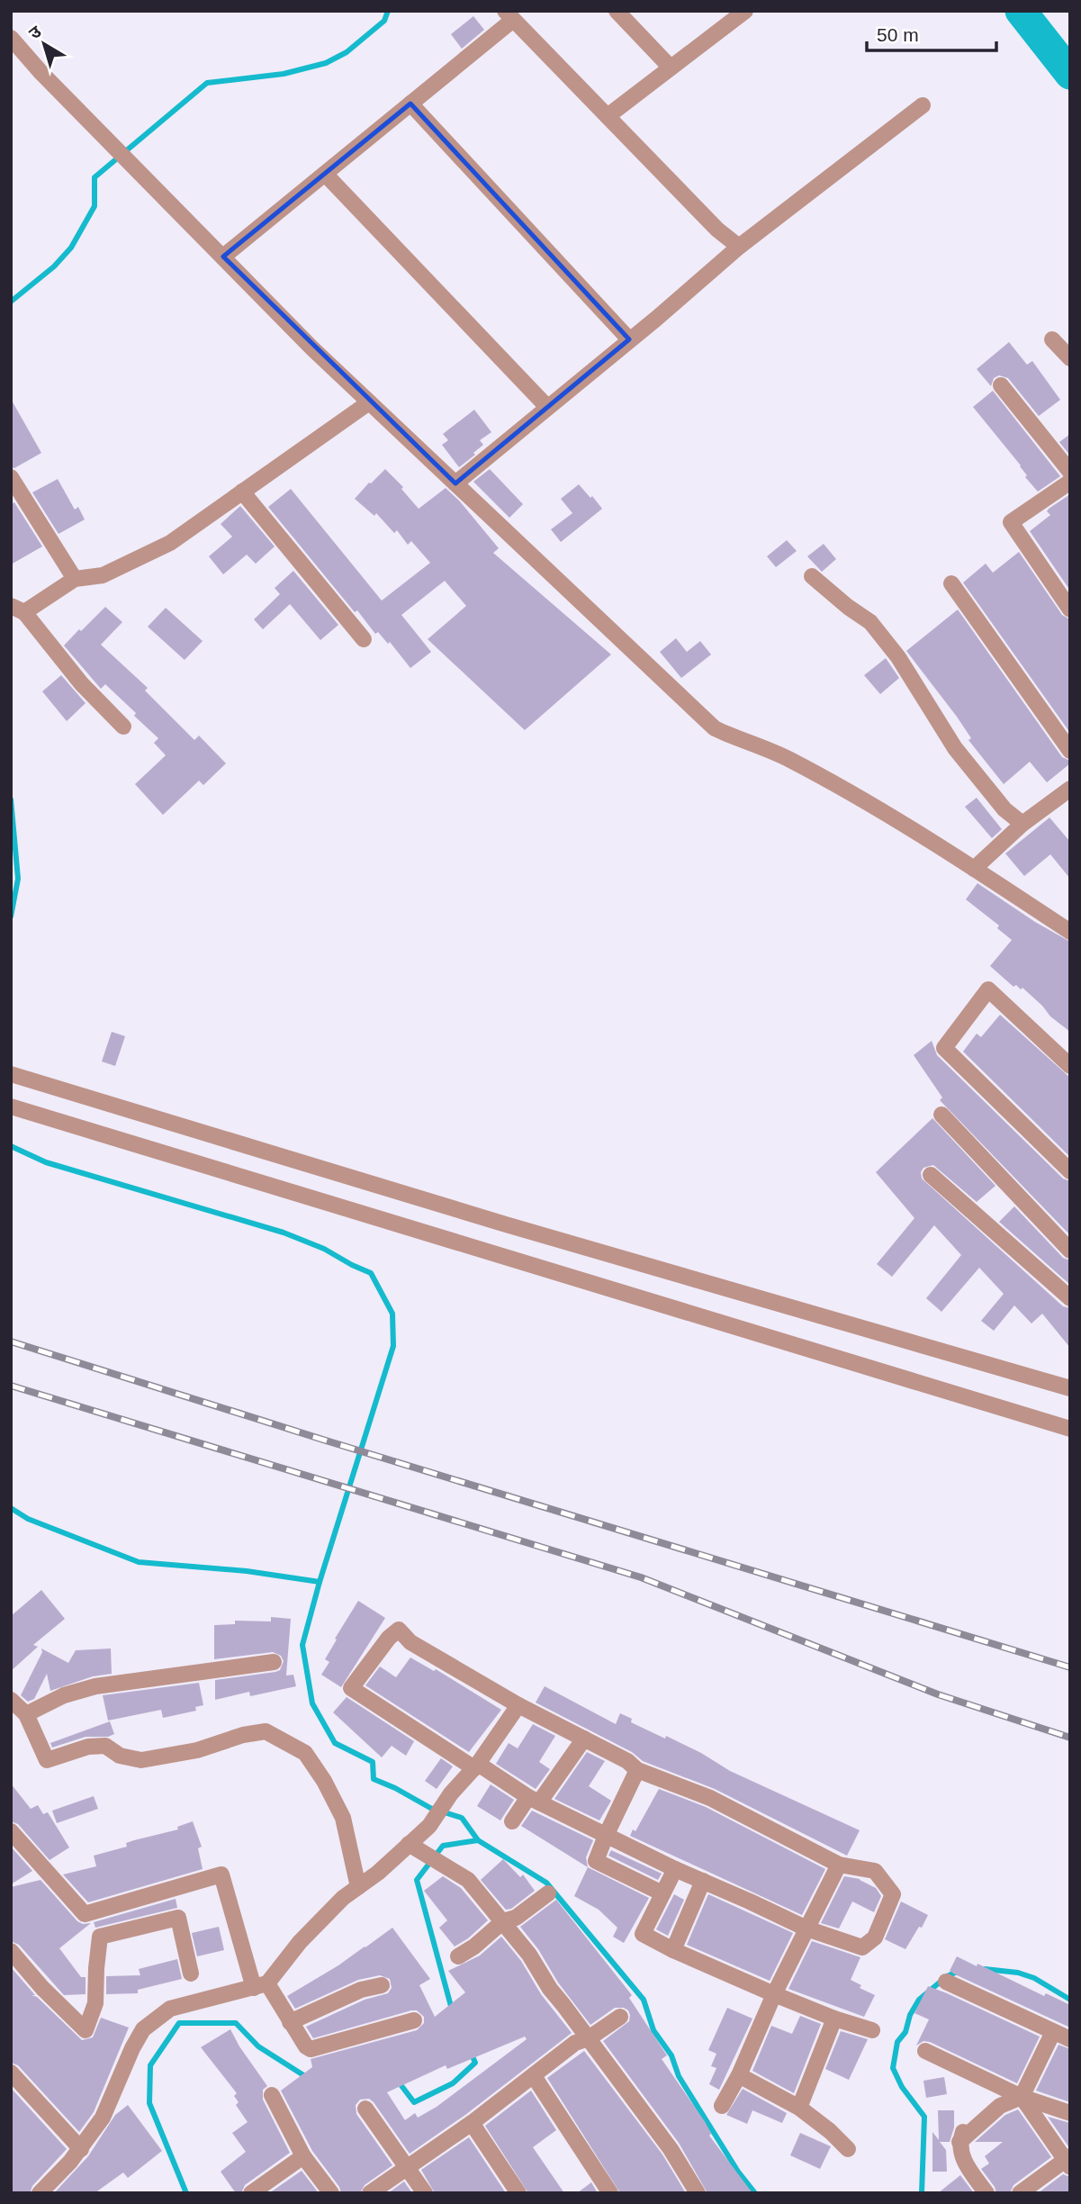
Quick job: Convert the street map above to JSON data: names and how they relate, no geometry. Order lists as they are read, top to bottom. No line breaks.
{"scale_bar":"50 m","north":"top left"}
